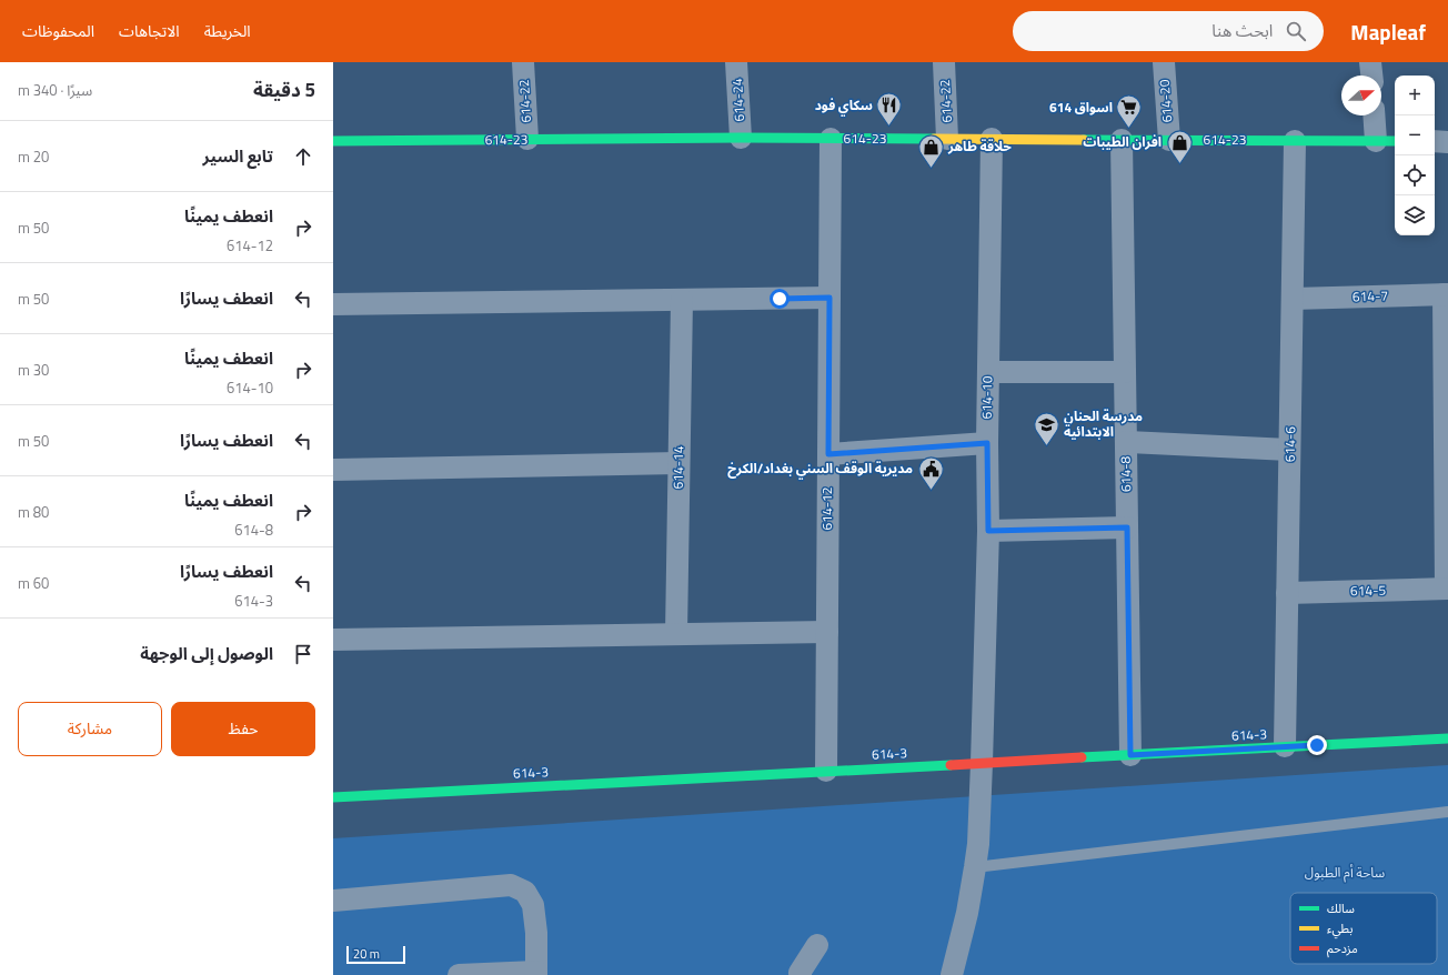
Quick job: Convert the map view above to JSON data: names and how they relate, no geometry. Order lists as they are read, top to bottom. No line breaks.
{"streets":{"street":["614-24","614-22","614-20","614-23","614-7","614-10","614-6","614-14","614-8","614-12","614-5","614-3"]},"crossings":[["614-24","614-23"],["614-22","614-23"],["614-20","614-23"],["614-23","614-10"],["614-23","614-6"],["614-23","614-8"],["614-23","614-12"],["614-7","614-6"],["614-10","614-3"],["614-6","614-5"],["614-6","614-3"],["614-8","614-3"],["614-12","614-3"]],"parks":["ساحة أم الطبول"],"places":{"restaurant":["سكاي فود"],"supermarket":["اسواق 614"],"shop":["افران الطيبات","حلاقة طاهر"],"school or university":["مدرسة الحنان الابتدائية"],"public building":["مديرية الوقف السني بغداد/الكرخ"]},"legend":["سالك","بطيء","مزدحم"],"scale_bar":"20 m","north":"right","page":{"header":"Mapleaf","search":"ابحث هنا","nav":["الخريطة","الاتجاهات","المحفوظات"],"heading":["5 دقيقة","سيرًا · 340 m"],"map_buttons":["+","−"],"list":[["تابع السير","20 m"],["انعطف يمينًا","614-12","50 m"],["انعطف يسارًا","50 m"],["انعطف يمينًا","614-10","30 m"],["انعطف يسارًا","50 m"],["انعطف يمينًا","614-8","80 m"],["انعطف يسارًا","614-3","60 m"],"الوصول إلى الوجهة"],"buttons":["حفظ","مشاركة"],"scale":"20 m"}}
